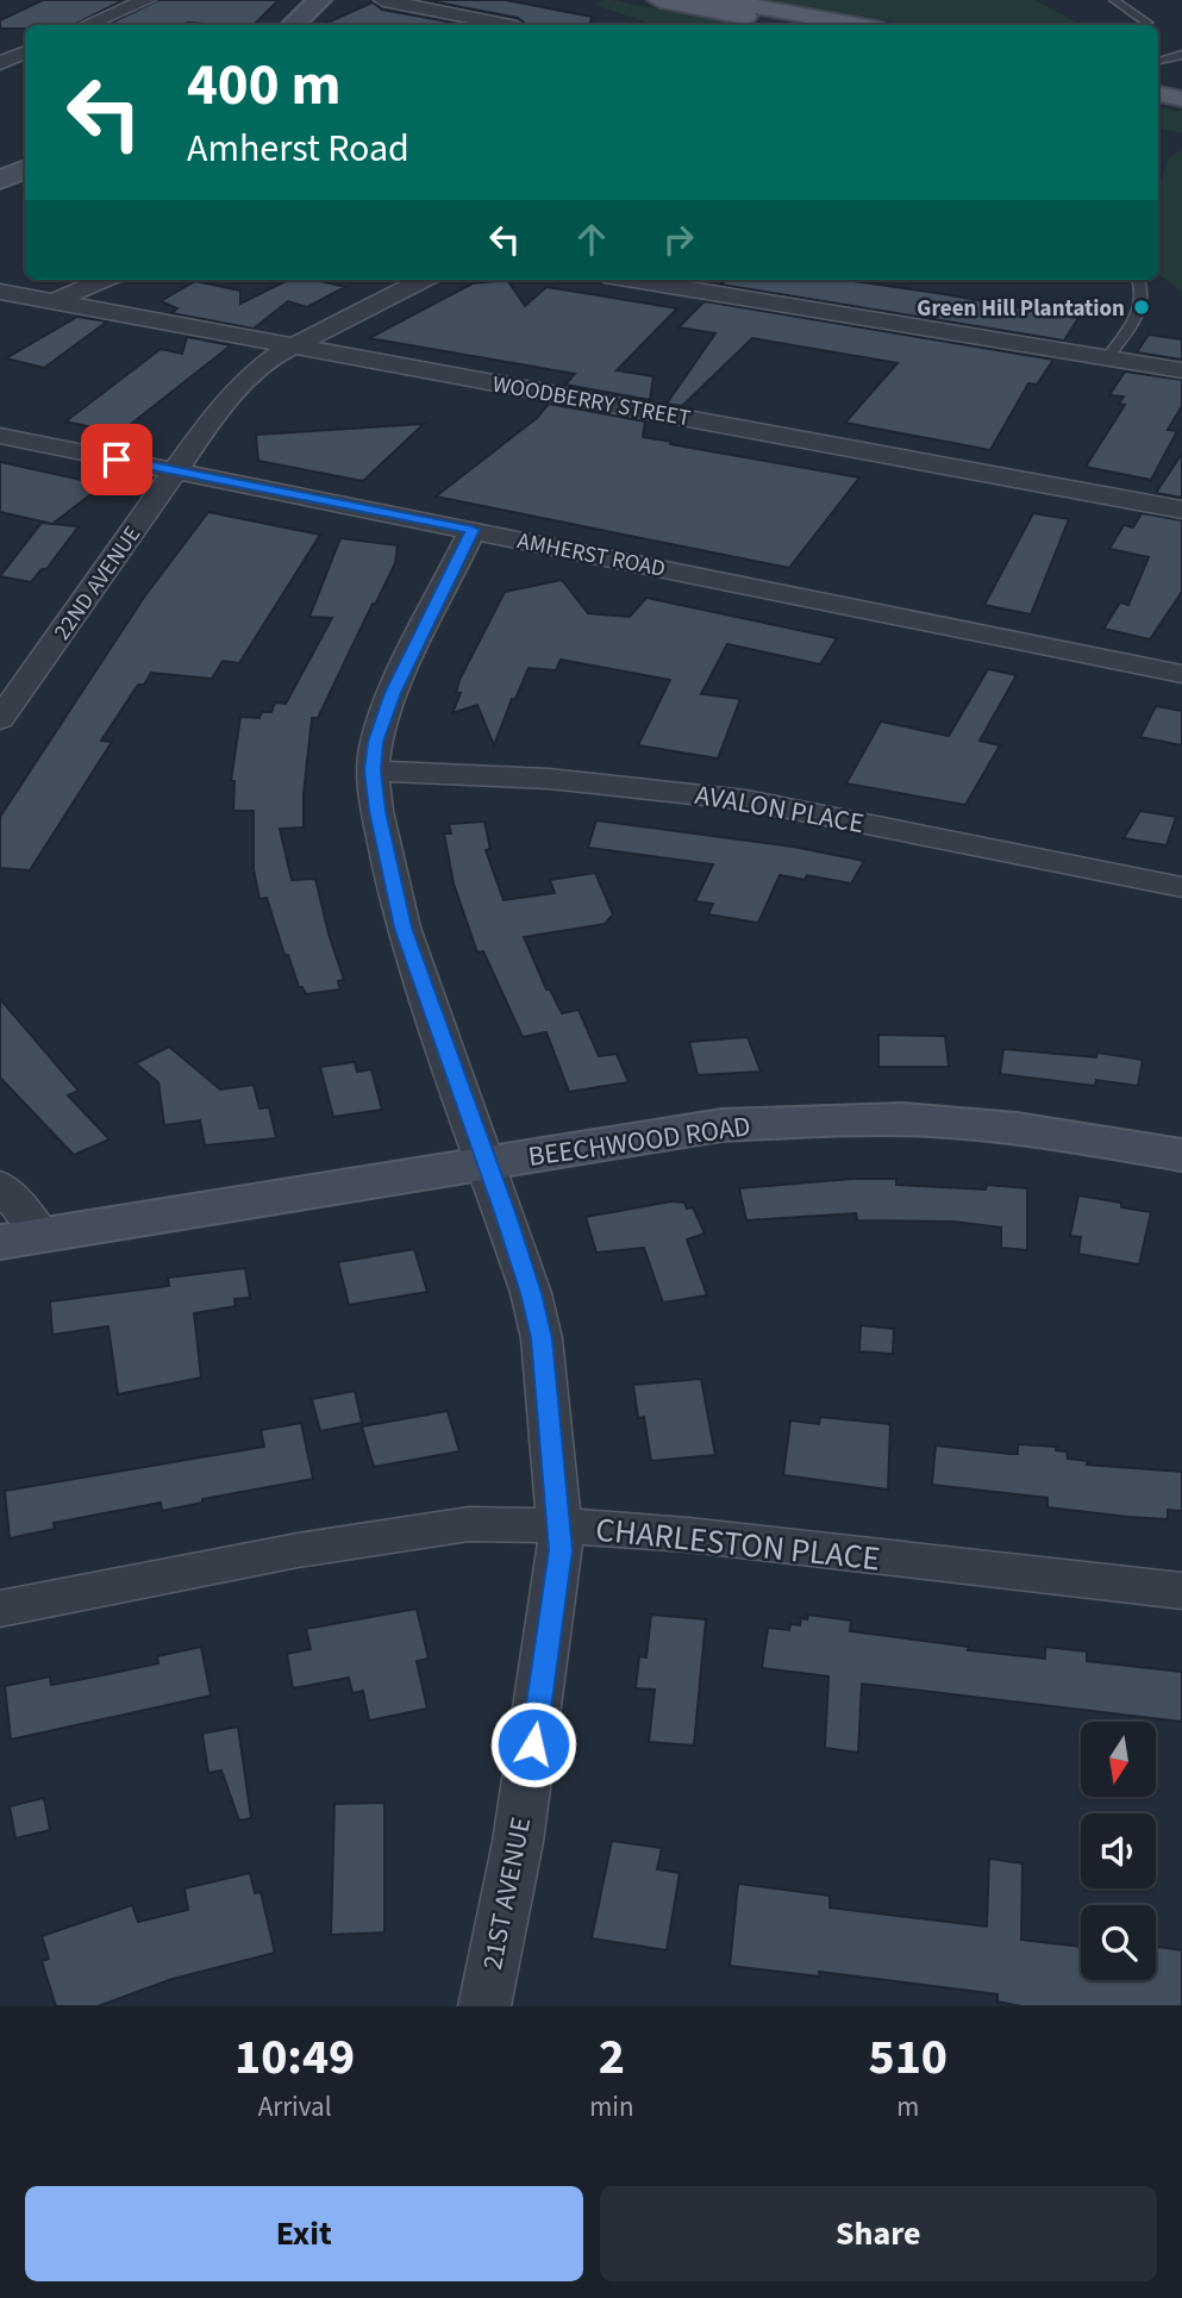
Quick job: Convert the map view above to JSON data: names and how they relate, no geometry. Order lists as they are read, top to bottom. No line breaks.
{"streets":{"street":["WOODBERRY STREET","AMHERST ROAD","22ND AVENUE","AVALON PLACE","BEECHWOOD ROAD","CHARLESTON PLACE","21ST AVENUE"]},"crossings":[["WOODBERRY STREET","22ND AVENUE"],["AMHERST ROAD","22ND AVENUE"],["AMHERST ROAD","21ST AVENUE"],["AVALON PLACE","21ST AVENUE"],["BEECHWOOD ROAD","21ST AVENUE"],["CHARLESTON PLACE","21ST AVENUE"]],"places":["Green Hill Plantation"],"north":"bottom","page":{"turn":["400 m","Amherst Road"],"eta":["10:49","Arrival","2","min","510","m"],"buttons":["Exit","Share"]}}
